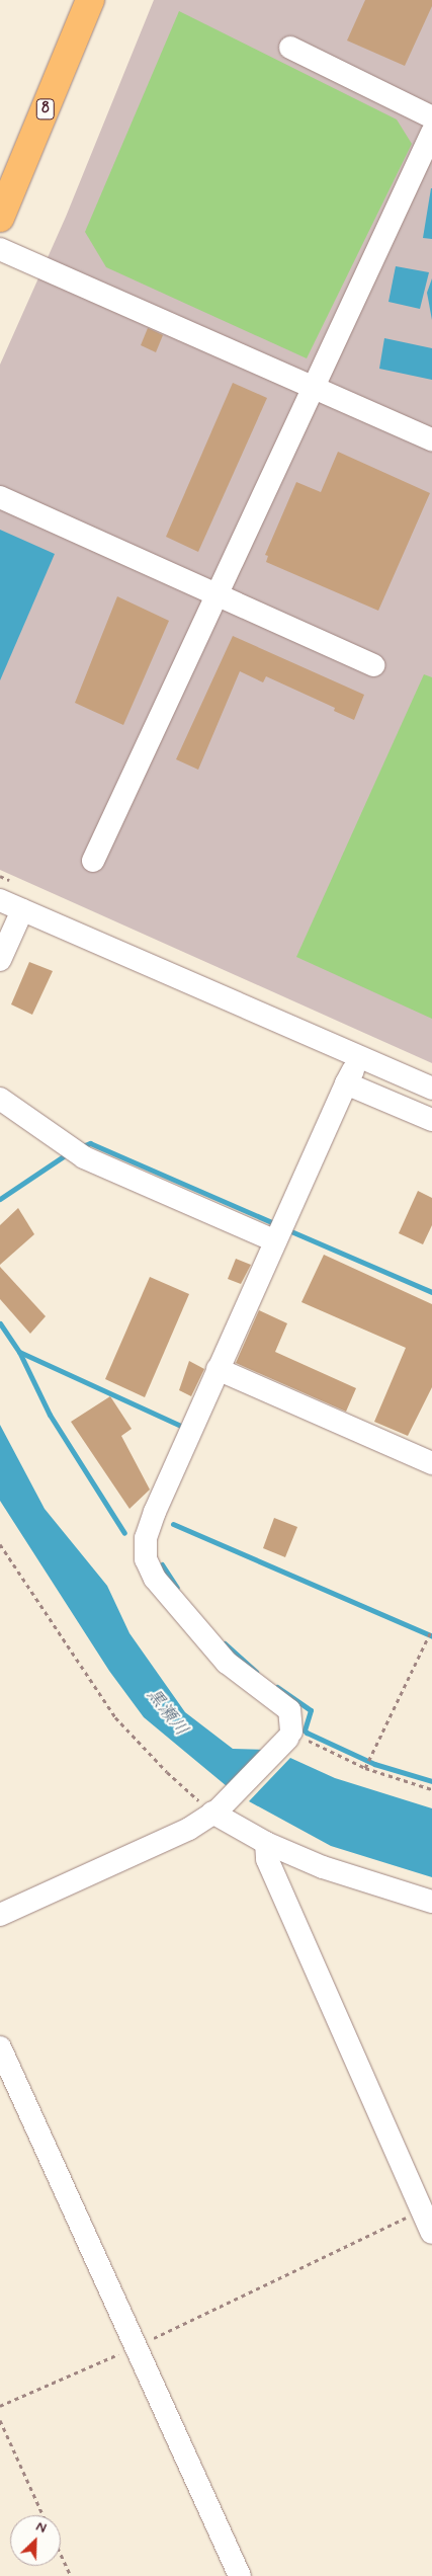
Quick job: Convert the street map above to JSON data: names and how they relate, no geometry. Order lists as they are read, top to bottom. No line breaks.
{"streets":{"highway":["8"]},"water":["黒瀬川"],"north":"top right"}
